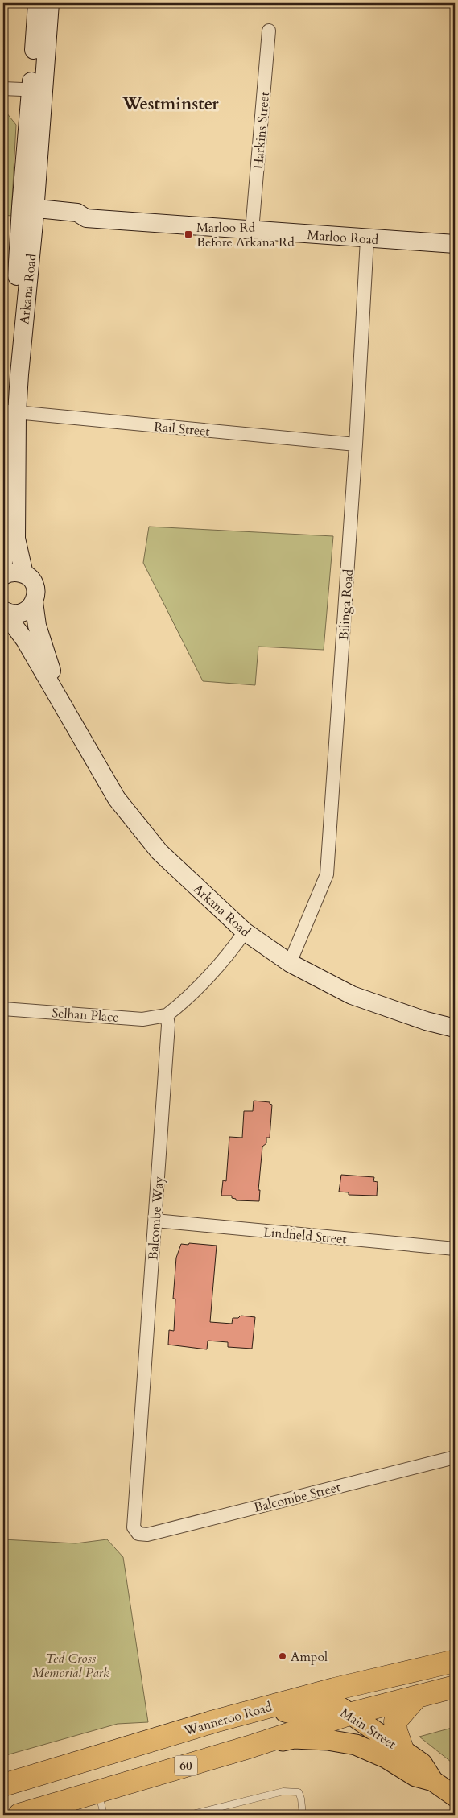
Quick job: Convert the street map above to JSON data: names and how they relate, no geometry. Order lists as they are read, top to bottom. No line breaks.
{"streets":{"highway":["Wanneroo Road","60"],"main road":["Main Street"],"street":["Harkins Street","Marloo Road","Arkana Road","Rail Street","Bilinga Road","Selhan Place","Balcombe Way","Lindfield Street","Balcombe Street"]},"crossings":[["Harkins Street","Marloo Road"],["Marloo Road","Arkana Road"],["Marloo Road","Bilinga Road"],["Arkana Road","Rail Street"],["Arkana Road","Bilinga Road"],["Rail Street","Bilinga Road"],["Selhan Place","Balcombe Way"],["Balcombe Way","Lindfield Street"],["Balcombe Way","Balcombe Street"],["Wanneroo Road","Main Street"],["Main Street","60"]],"districts":["Westminster"],"parks":["Ted Cross Memorial Park"],"places":{"transit":["Marloo Rd Before Arkana Rd"],"other":["Ampol"]}}
